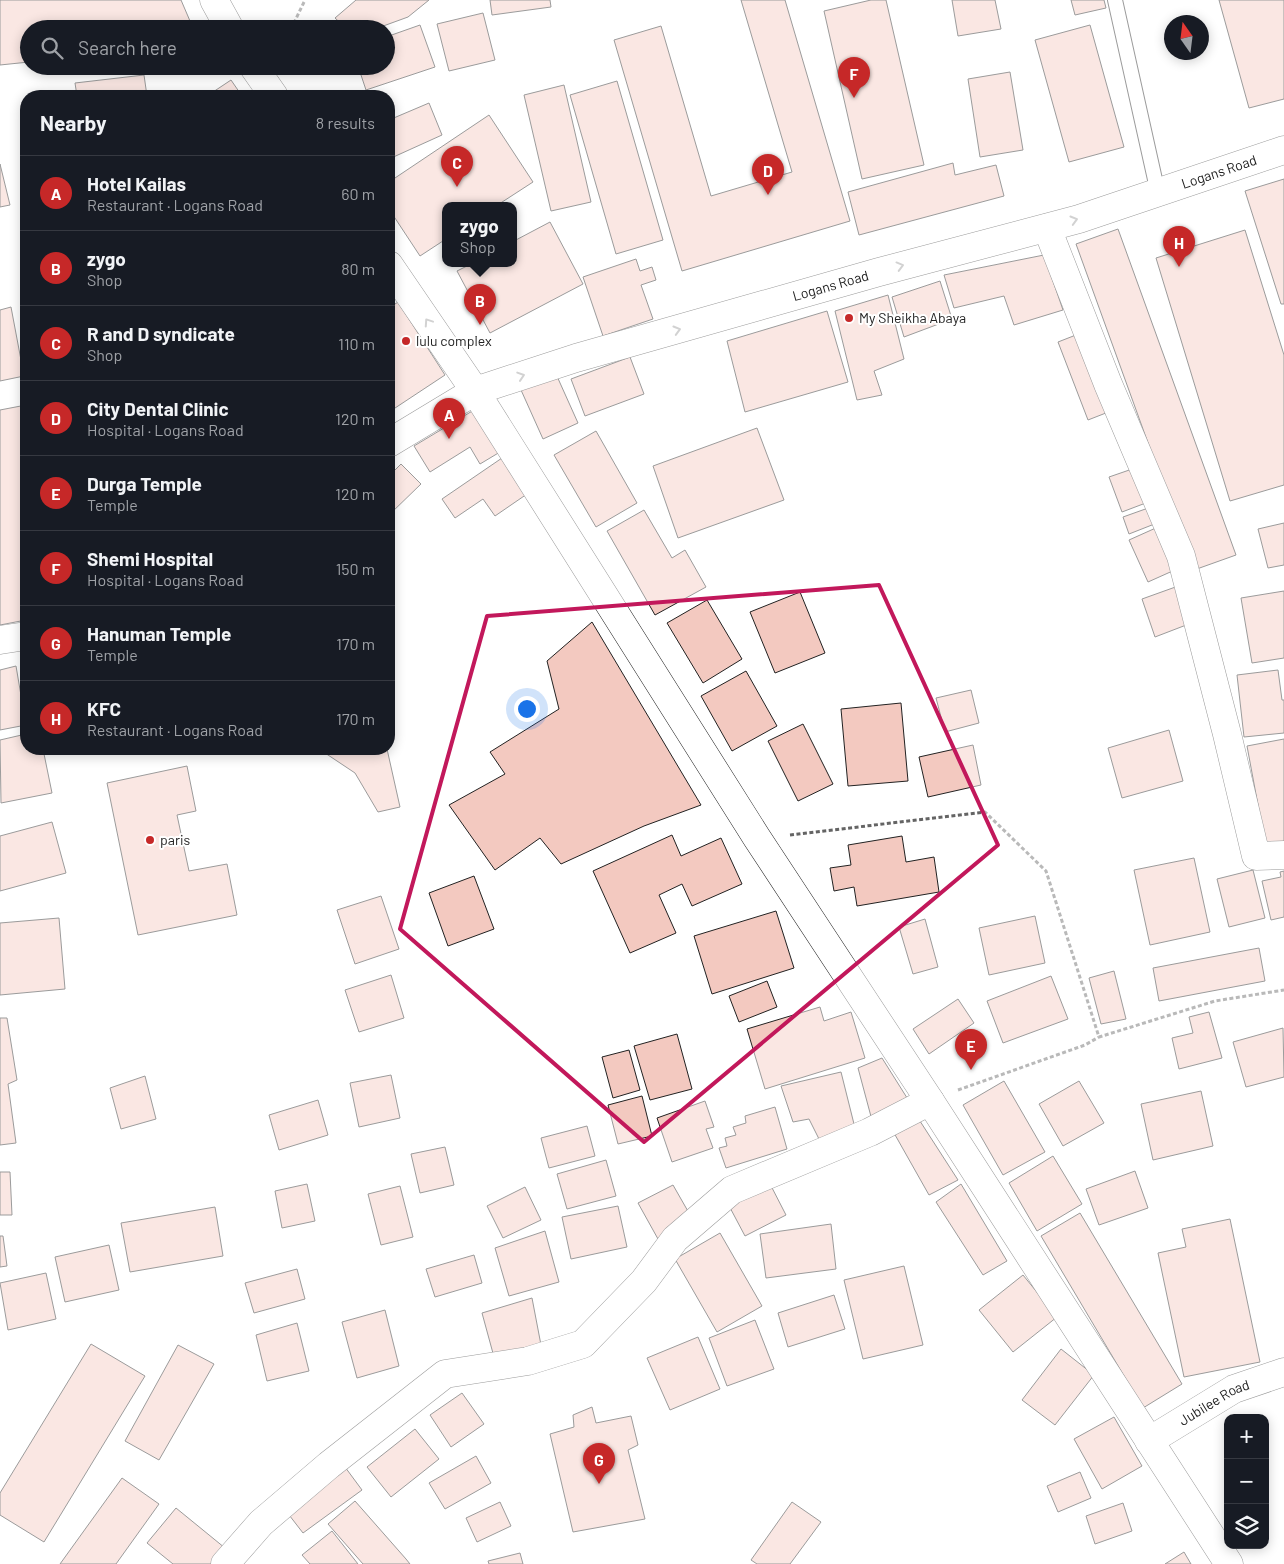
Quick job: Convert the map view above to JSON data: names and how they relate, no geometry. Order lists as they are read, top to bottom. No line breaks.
{"streets":{"street":["Logans Road","Jubilee Road"]},"one_way":["Logans Road"],"places":["My Sheikha Abaya","lulu complex","paris"],"north":"top","page":{"search":"Search here","pins":["F","C","D","H","B","A","E","G"],"heading":["Nearby","8 results"],"list":[{"mark":"A","name":"Hotel Kailas","note":"Restaurant · Logans Road","value":"60 m"},{"mark":"B","name":"zygo","note":"Shop","value":"80 m"},{"mark":"C","name":"R and D syndicate","note":"Shop","value":"110 m"},{"mark":"D","name":"City Dental Clinic","note":"Hospital · Logans Road","value":"120 m"},{"mark":"E","name":"Durga Temple","note":"Temple","value":"120 m"},{"mark":"F","name":"Shemi Hospital","note":"Hospital · Logans Road","value":"150 m"},{"mark":"G","name":"Hanuman Temple","note":"Temple","value":"170 m"},{"mark":"H","name":"KFC","note":"Restaurant · Logans Road","value":"170 m"}],"popup":["zygo","Shop"],"map_buttons":["+","−"]}}
